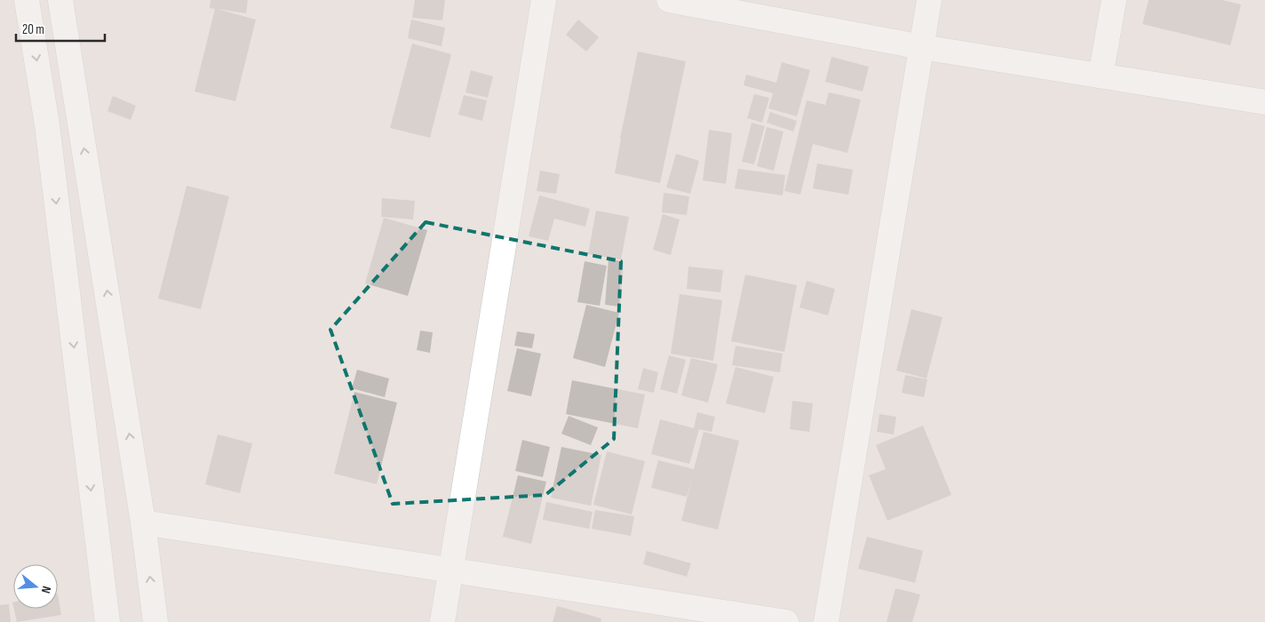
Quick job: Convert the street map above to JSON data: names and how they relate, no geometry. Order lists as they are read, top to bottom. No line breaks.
{"scale_bar":"20 m","north":"right"}
